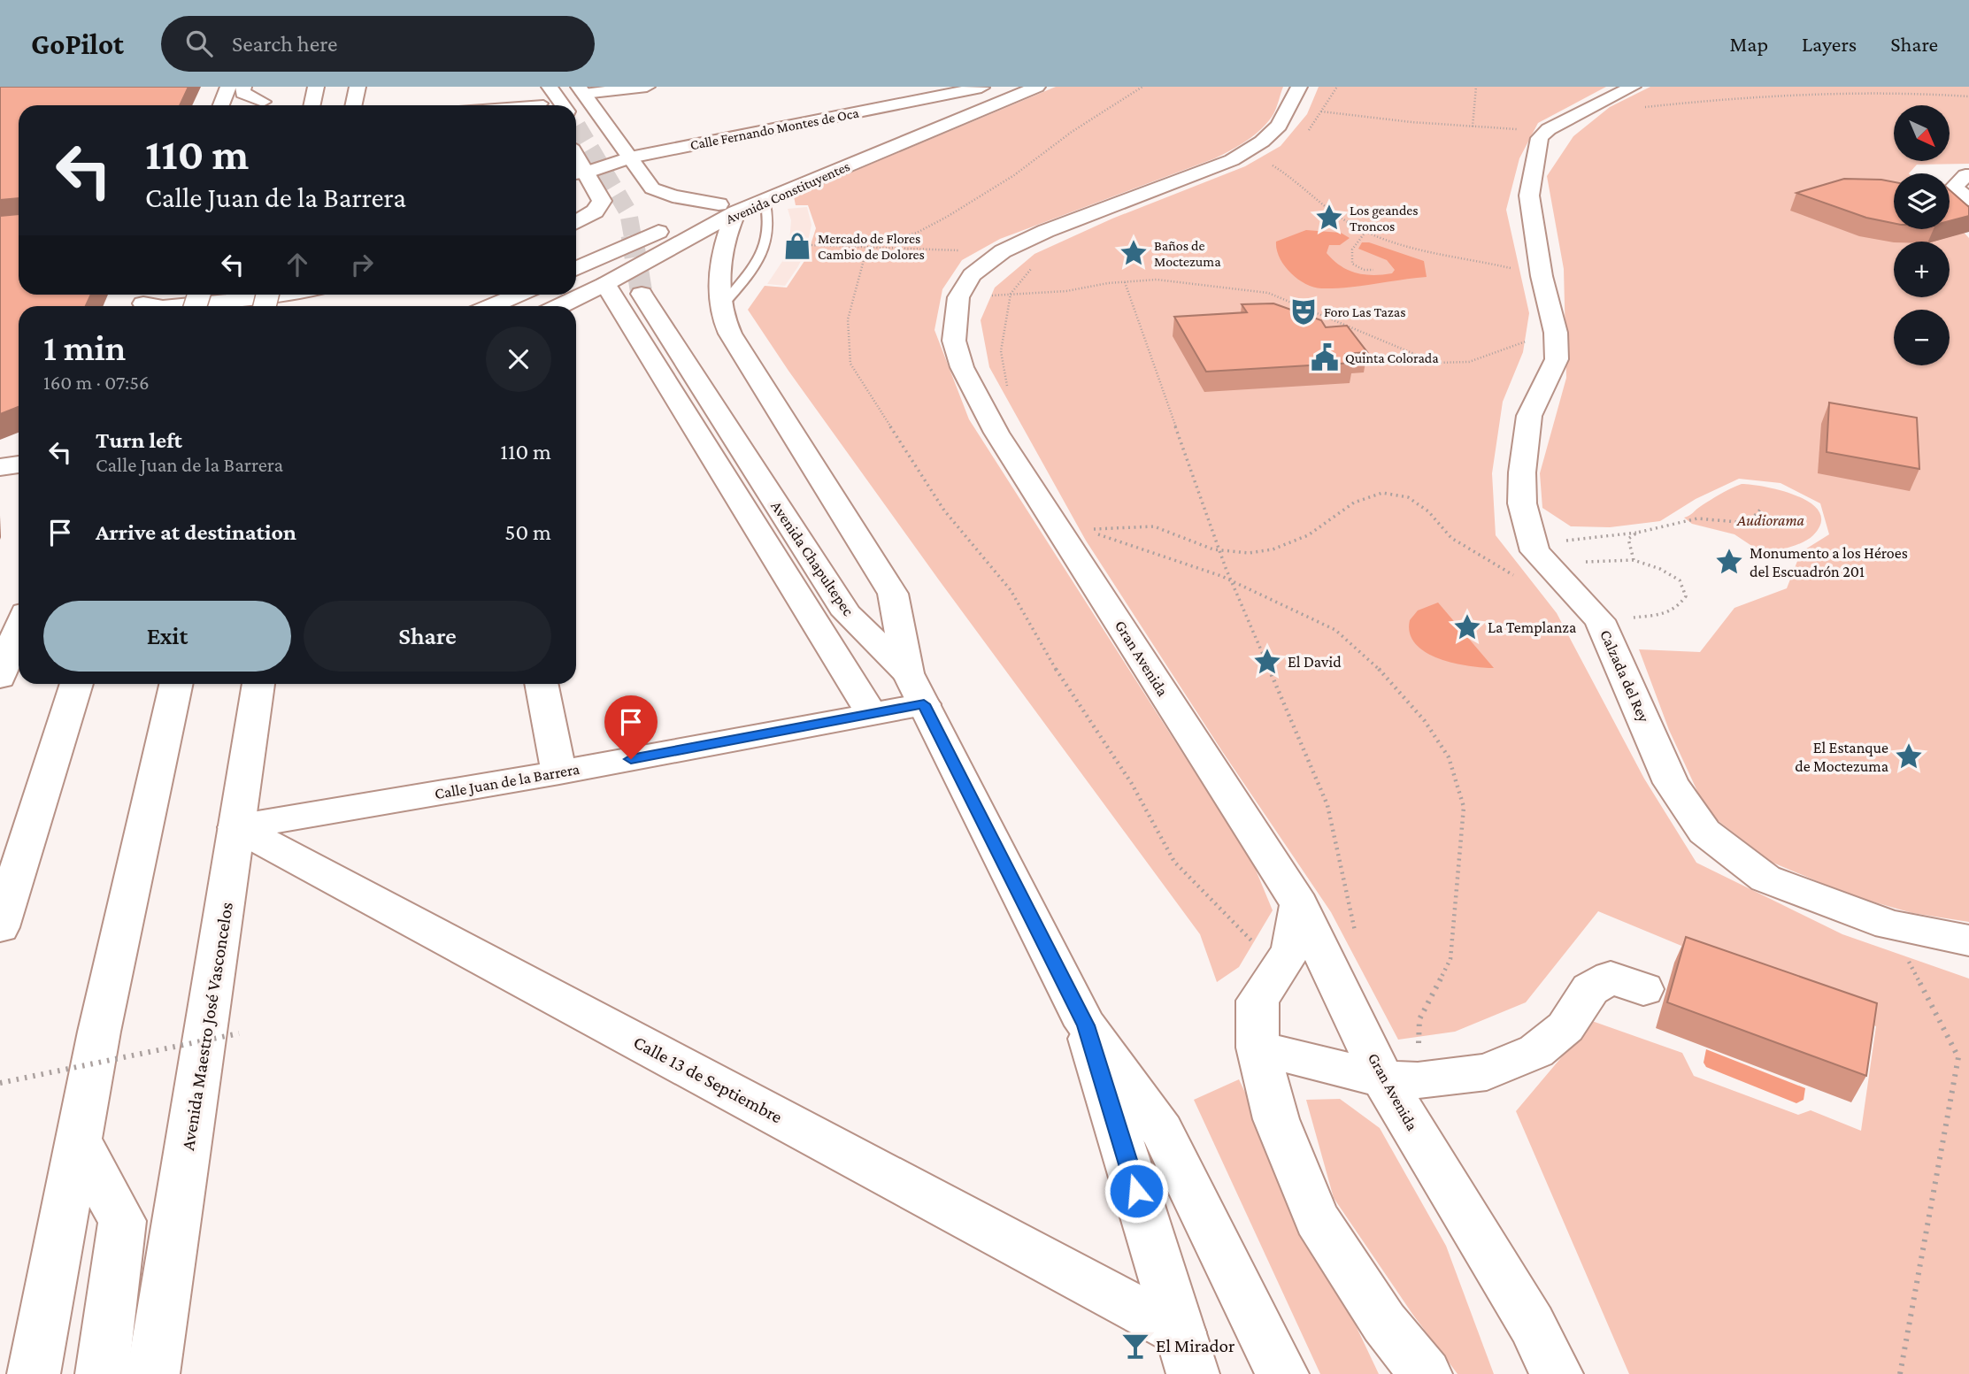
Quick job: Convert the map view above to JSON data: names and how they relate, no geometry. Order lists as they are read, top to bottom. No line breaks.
{"streets":{"main road":["Calle Fernando Montes de Oca","Avenida Constituyentes","Avenida Chapultepec","Gran Avenida","Calzada del Rey","Calle Juan de la Barrera","Avenida Maestro José Vasconcelos","Calle 13 de Septiembre"]},"crossings":[["Calle Fernando Montes de Oca","Avenida Constituyentes"],["Avenida Constituyentes","Avenida Chapultepec"],["Avenida Chapultepec","Calle Juan de la Barrera"],["Avenida Chapultepec","Calle 13 de Septiembre"],["Calle Juan de la Barrera","Avenida Maestro José Vasconcelos"],["Calle Juan de la Barrera","Calle 13 de Septiembre"],["Avenida Maestro José Vasconcelos","Calle 13 de Septiembre"]],"parks":["Audiorama"],"places":{"place":["Los geandes Troncos","Baños de Moctezuma","Monumento a los Héroes del Escuadrón 201","La Templanza","El David","El Estanque de Moctezuma"],"shop":["Mercado de Flores Cambio de Dolores"],"theatre":["Foro Las Tazas"],"public building":["Quinta Colorada"],"bar":["El Mirador"]},"north":"bottom right","page":{"header":"GoPilot","search":"Search here","nav":["Map","Layers","Share"],"map_buttons":["+","−"],"turn":["110 m","Calle Juan de la Barrera"],"heading":["1 min","160 m · 07:56"],"list":[{"name":"Turn left","note":"Calle Juan de la Barrera","value":"110 m"},{"name":"Arrive at destination","value":"50 m"}],"buttons":["Exit","Share"]}}
